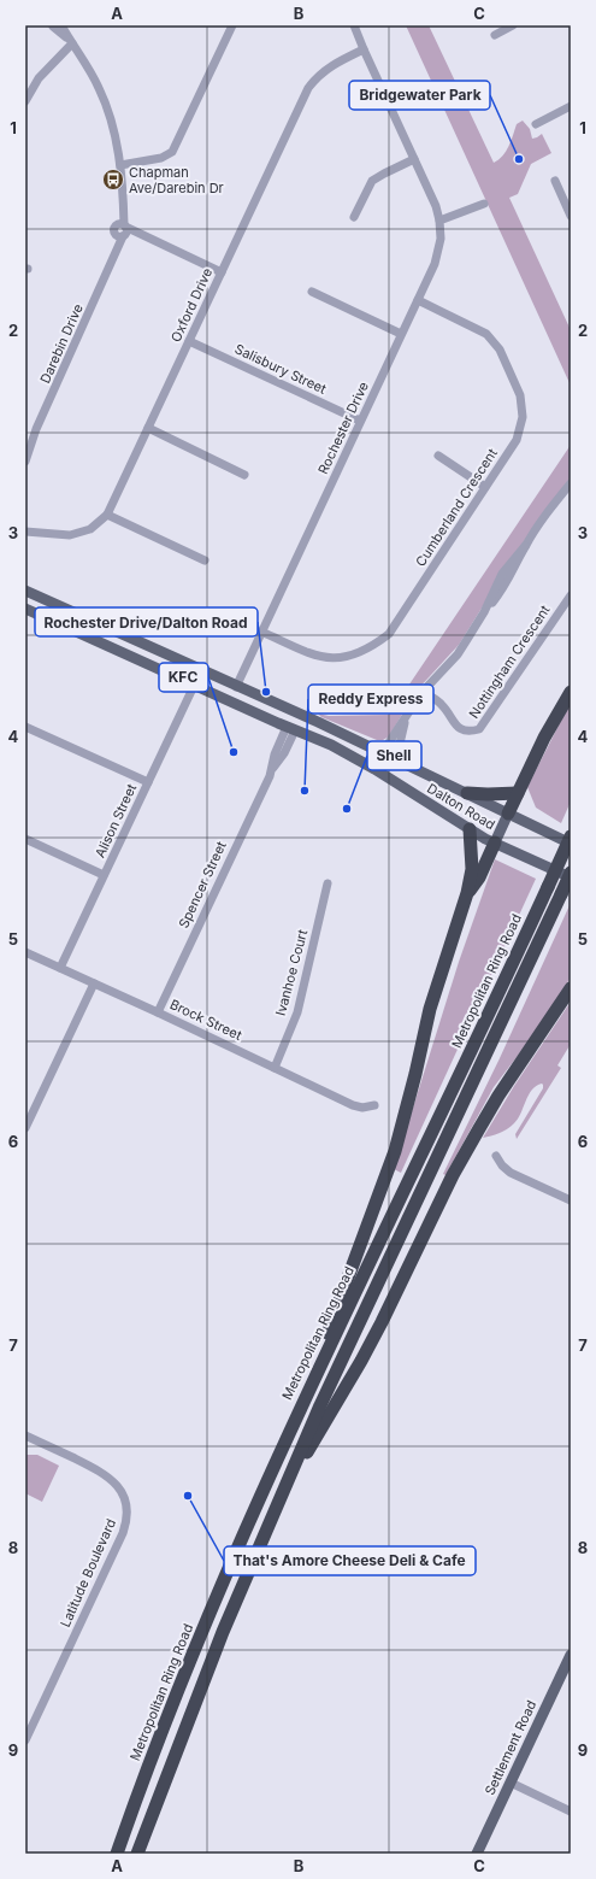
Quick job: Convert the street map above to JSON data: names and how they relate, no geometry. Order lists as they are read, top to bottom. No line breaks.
{"streets":{"highway":["Metropolitan Ring Road"],"main road":["Dalton Road","Spencer Street","Settlement Road"],"street":["Oxford Drive","Darebin Drive","Salisbury Street","Rochester Drive","Cumberland Crescent","Nottingham Crescent","Alison Street","Ivanhoe Court","Brock Street","Latitude Boulevard"]},"crossings":[["Oxford Drive","Salisbury Street"],["Oxford Drive","Rochester Drive"],["Salisbury Street","Rochester Drive"],["Rochester Drive","Cumberland Crescent"],["Rochester Drive","Dalton Road"],["Dalton Road","Alison Street"],["Dalton Road","Spencer Street"],["Alison Street","Brock Street"],["Spencer Street","Brock Street"],["Ivanhoe Court","Brock Street"]],"places":{"other":["Bridgewater Park","Rochester Drive/Dalton Road","KFC","Reddy Express","Shell","That's Amore Cheese Deli & Cafe"],"bus stop":["Chapman Ave/Darebin Dr"]},"grid":{"columns":["A","B","C"],"rows":["1","2","3","4","5","6","7","8","9"]}}
